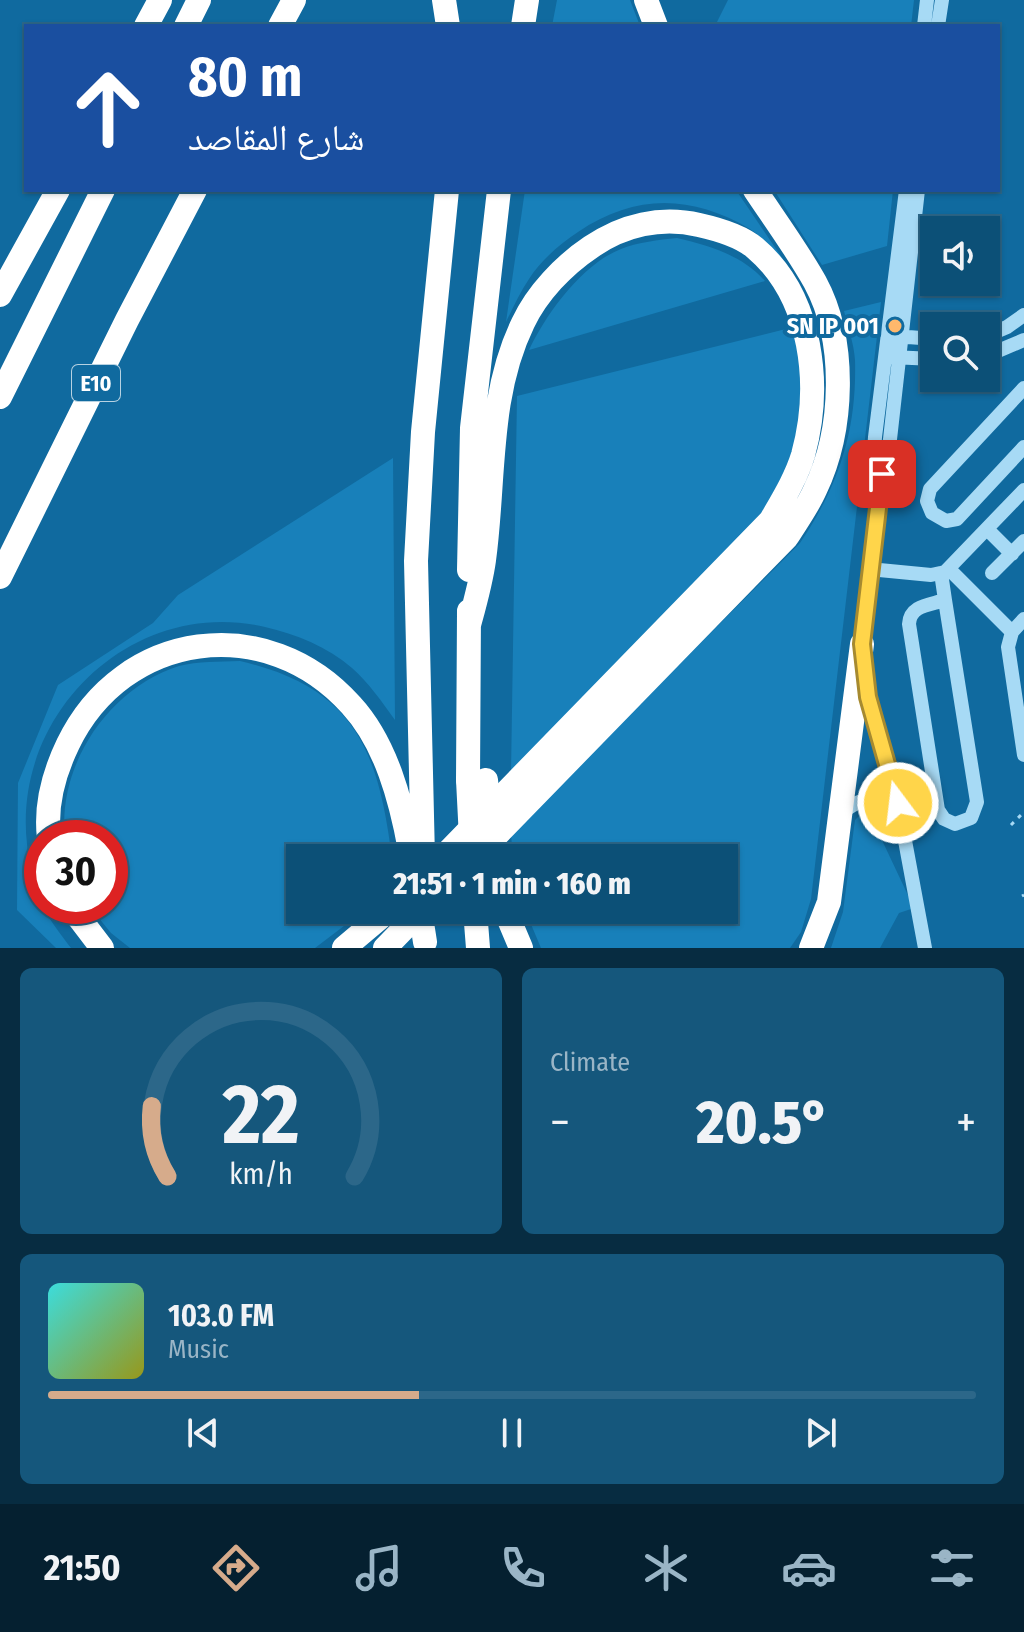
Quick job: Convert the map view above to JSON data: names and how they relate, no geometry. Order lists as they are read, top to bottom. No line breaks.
{"streets":{"highway":["E10"]},"places":["SN IP 001"],"page":{"turn":["80 m","شارع المقاصد"],"limit":"30","trip":"21:51 · 1 min · 160 m","tile":"Climate","heat":["−","20.5°","+"],"song":["103.0 FM","Music"],"tabs":"21:50","gauge":["22","km/h"]}}
